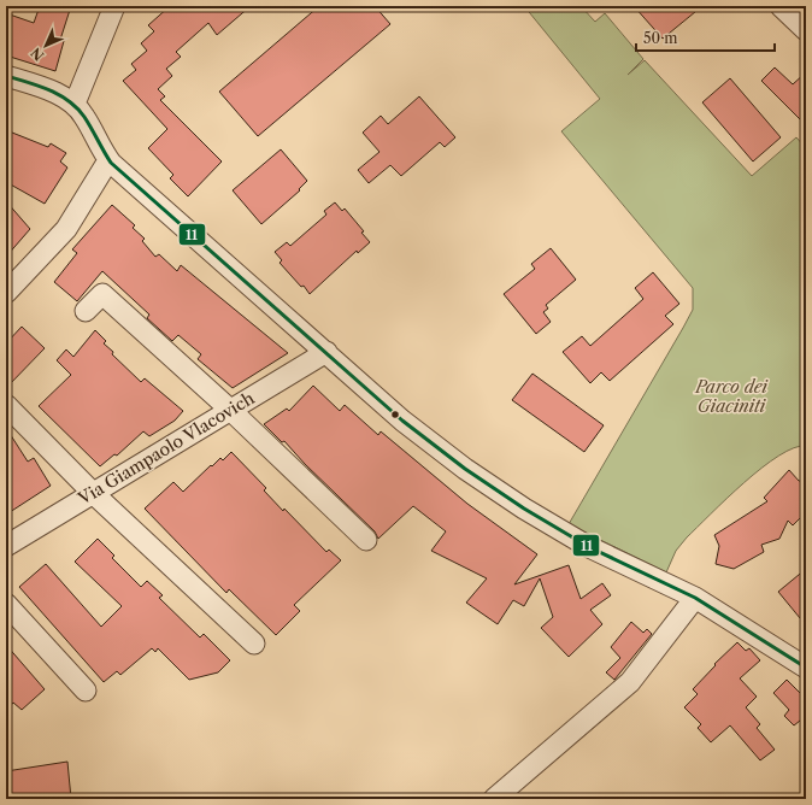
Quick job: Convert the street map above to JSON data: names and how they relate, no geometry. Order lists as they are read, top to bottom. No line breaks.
{"streets":{"street":["Via Giampaolo Vlacovich"]},"parks":["Parco dei Giaciniti"],"lines":["transit line 11"],"scale_bar":"50 m","north":"bottom left"}
